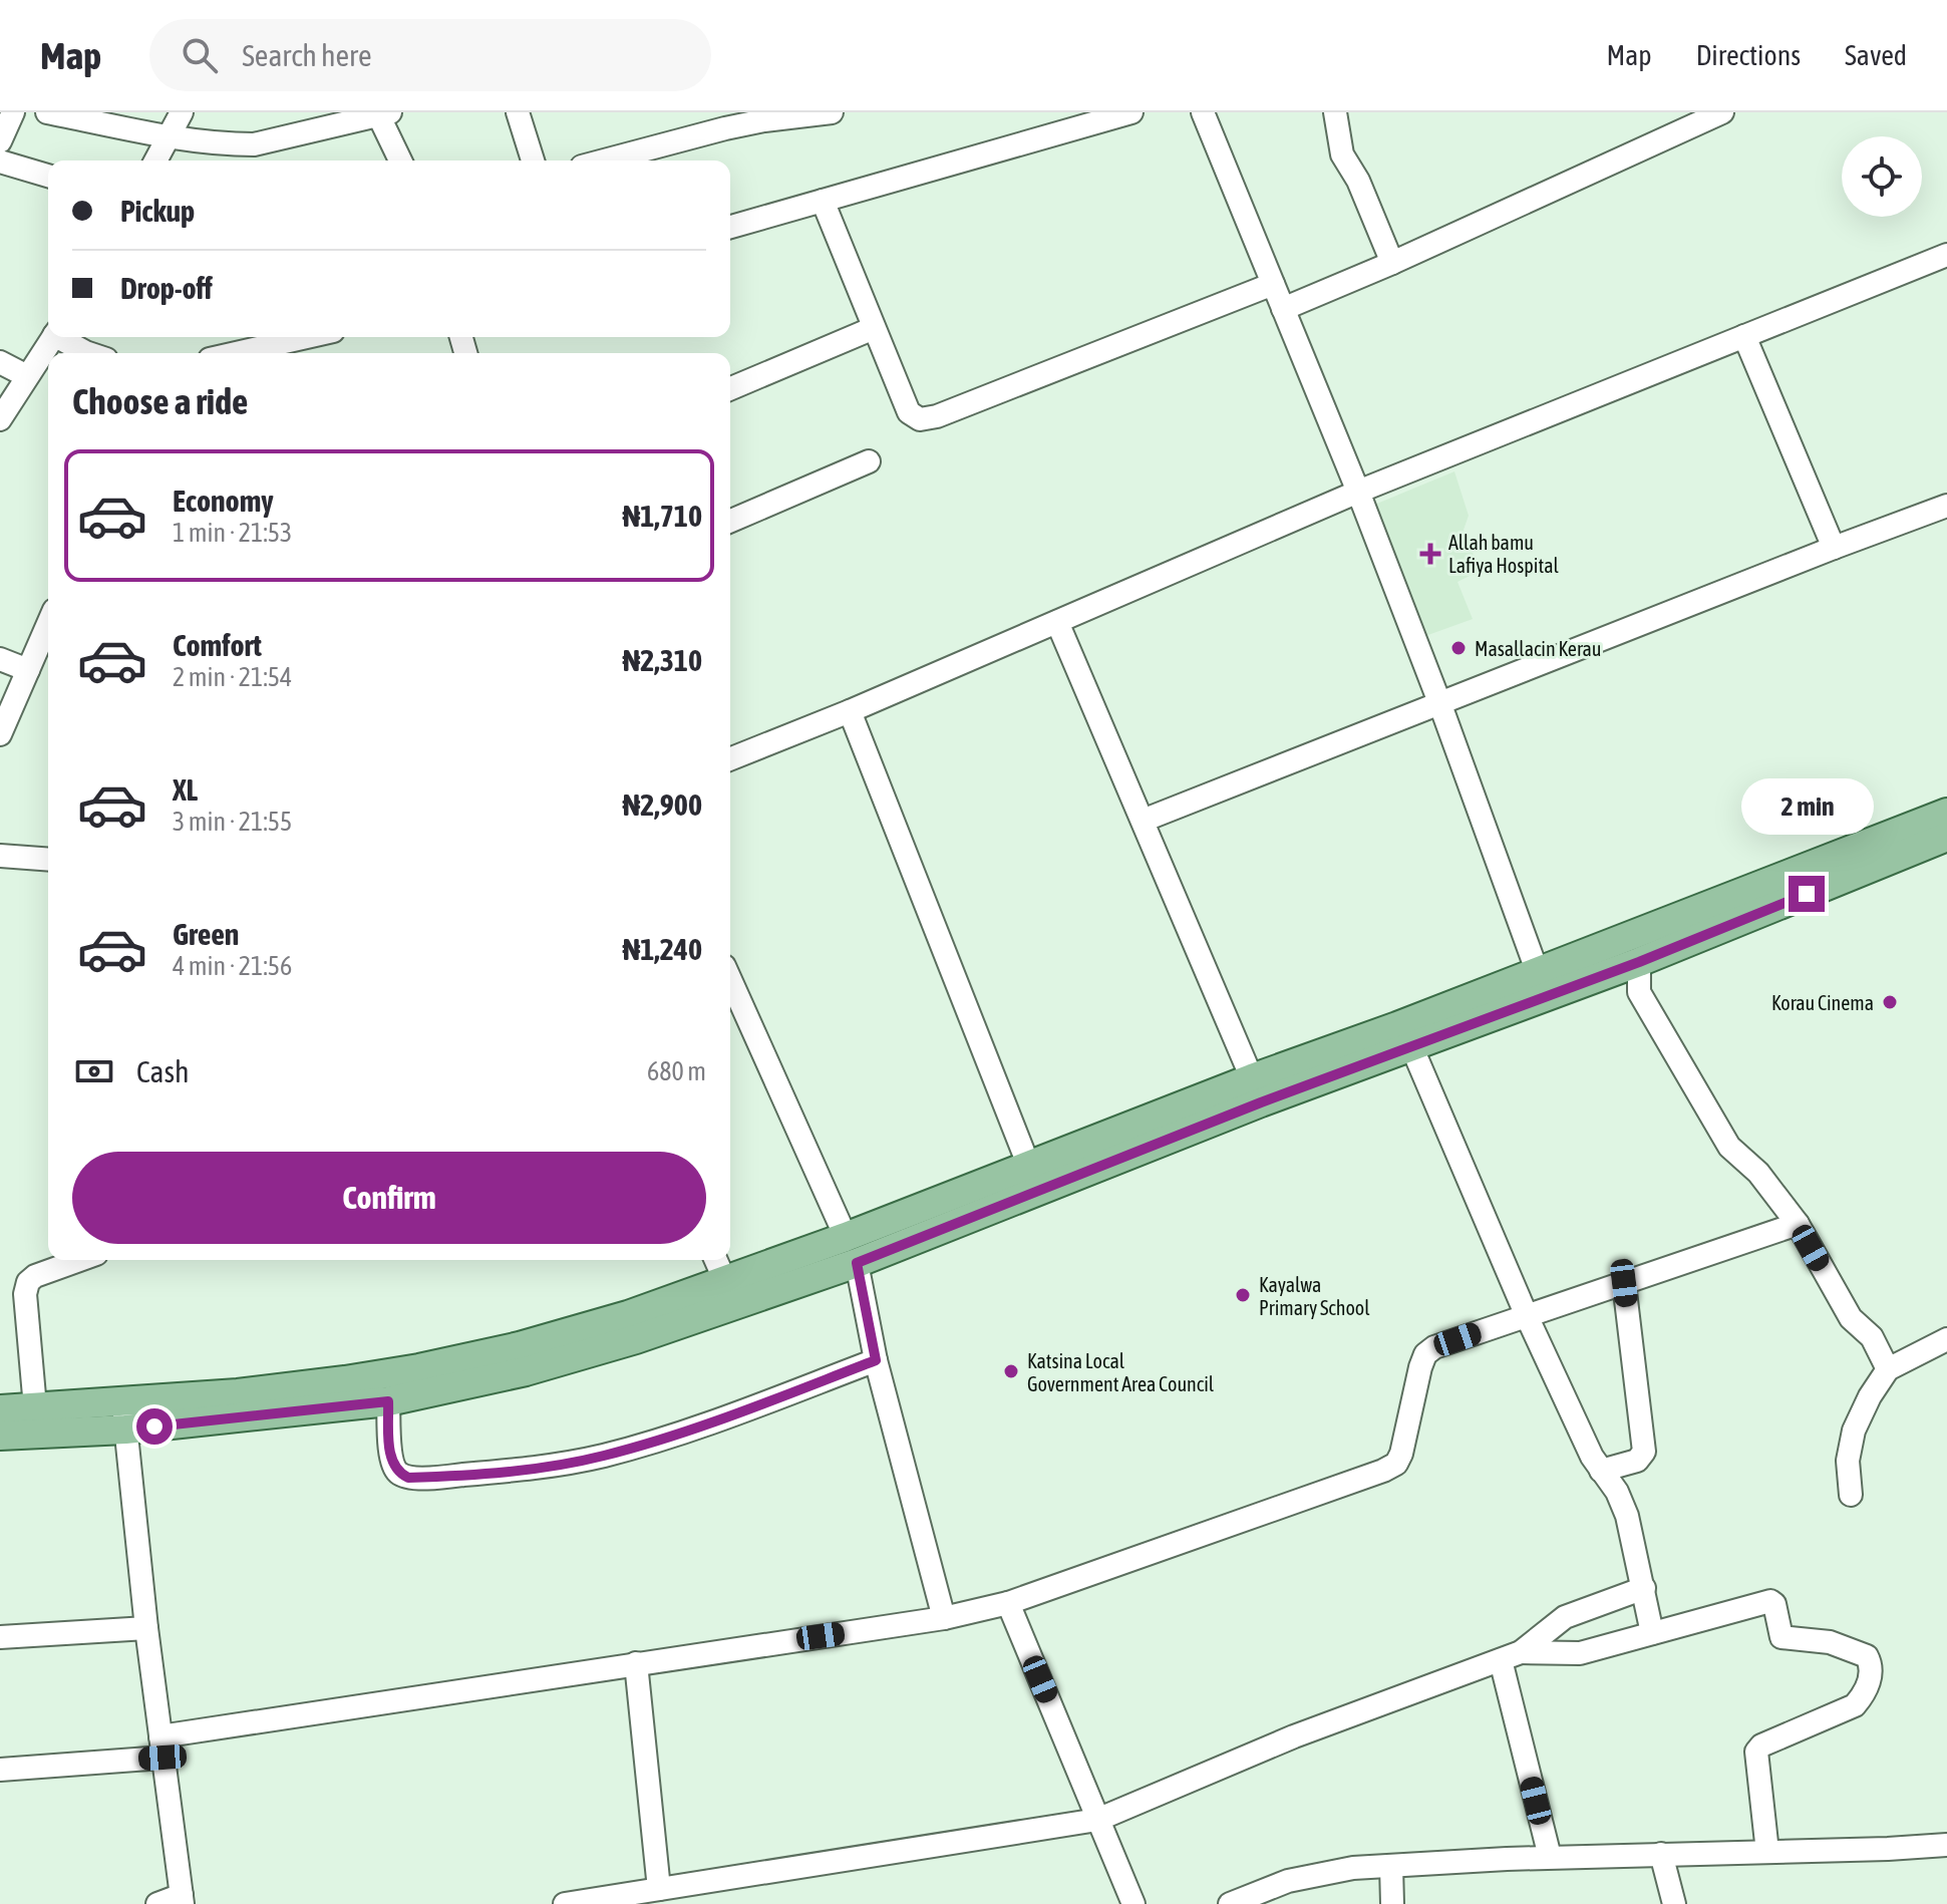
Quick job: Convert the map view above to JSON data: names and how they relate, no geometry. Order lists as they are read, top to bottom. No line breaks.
{"places":{"health":["Allah bamu Lafiya Hospital"],"other":["Masallacin Kerau","Korau Cinema","Kayalwa Primary School","Katsina Local Government Area Council"]},"page":{"header":"Map","search":"Search here","nav":["Map","Directions","Saved"],"banner":["Pickup","Drop-off"],"heading":"Choose a ride","list":[{"name":"Economy","note":"1 min · 21:53","value":"₦1,710"},{"name":"Comfort","note":"2 min · 21:54","value":"₦2,310"},{"name":"XL","note":"3 min · 21:55","value":"₦2,900"},{"name":"Green","note":"4 min · 21:56","value":"₦1,240"}],"bubble":"2 min","pay":["Cash","680 m"],"buttons":"Confirm"}}
